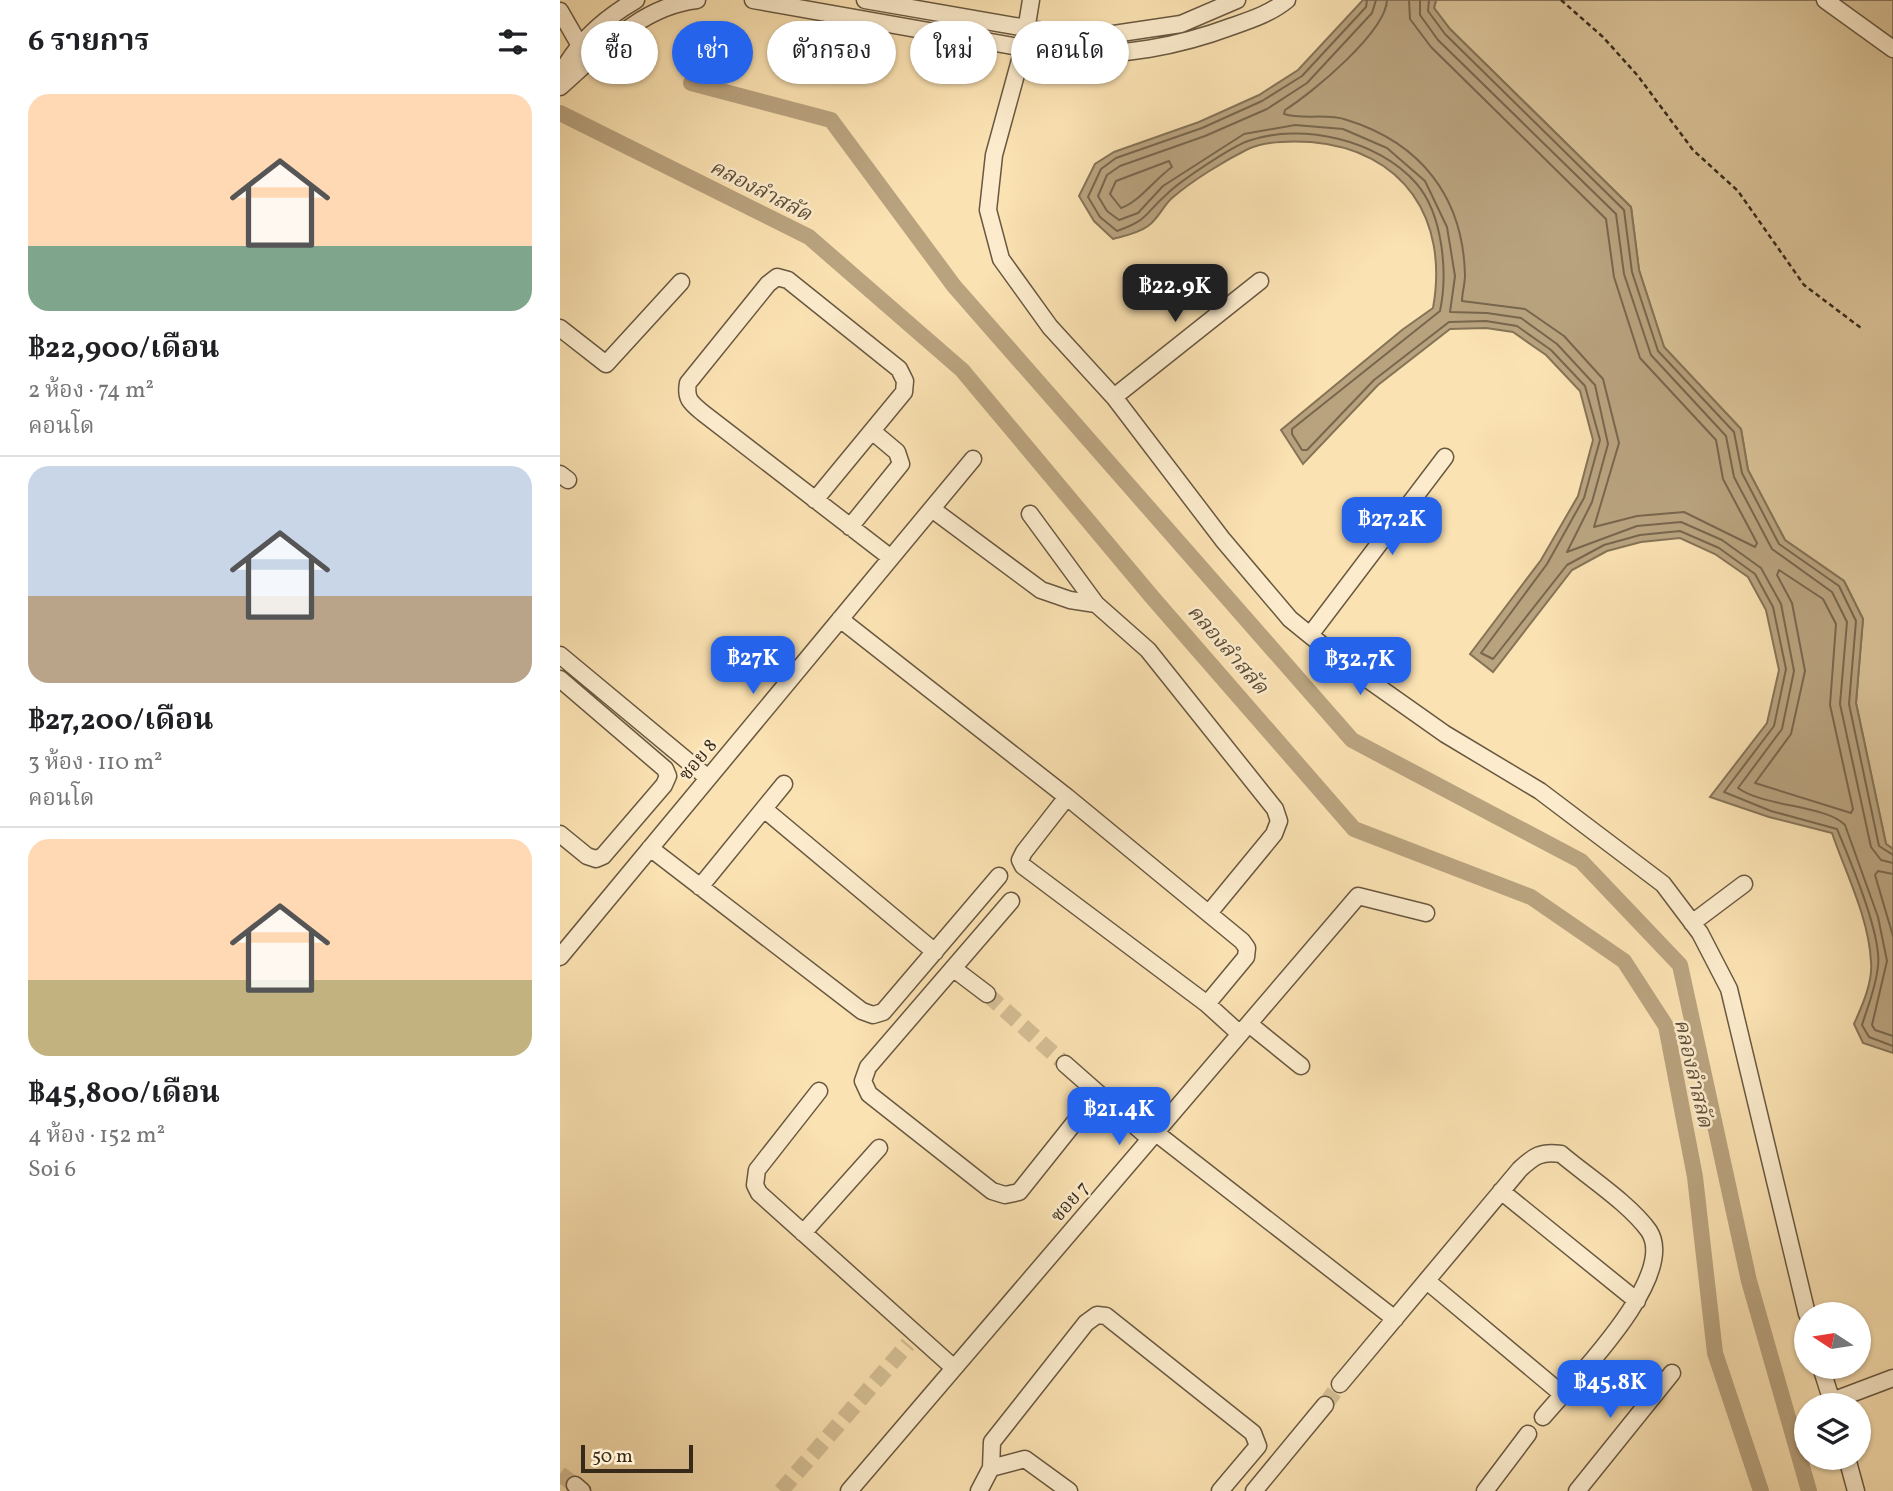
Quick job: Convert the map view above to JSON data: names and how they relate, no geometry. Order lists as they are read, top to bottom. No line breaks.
{"streets":{"street":["ซอย 8","ซอย 7"]},"water":["คลองลำสลัด"],"scale_bar":"50 m","north":"left","page":{"heading":"6 รายการ","chip":["ซื้อ","เช่า","ตัวกรอง","ใหม่","คอนโด"],"list":[{"name":"฿22,900/เดือน","note":"2 ห้อง · 74 m² · คอนโด"},{"name":"฿27,200/เดือน","note":"3 ห้อง · 110 m² · คอนโด"},{"name":"฿45,800/เดือน","note":"4 ห้อง · 152 m² · Soi 6"}],"price":["฿22.9K","฿27.2K","฿27K","฿32.7K","฿21.4K","฿45.8K"],"scale":"50 m"}}
